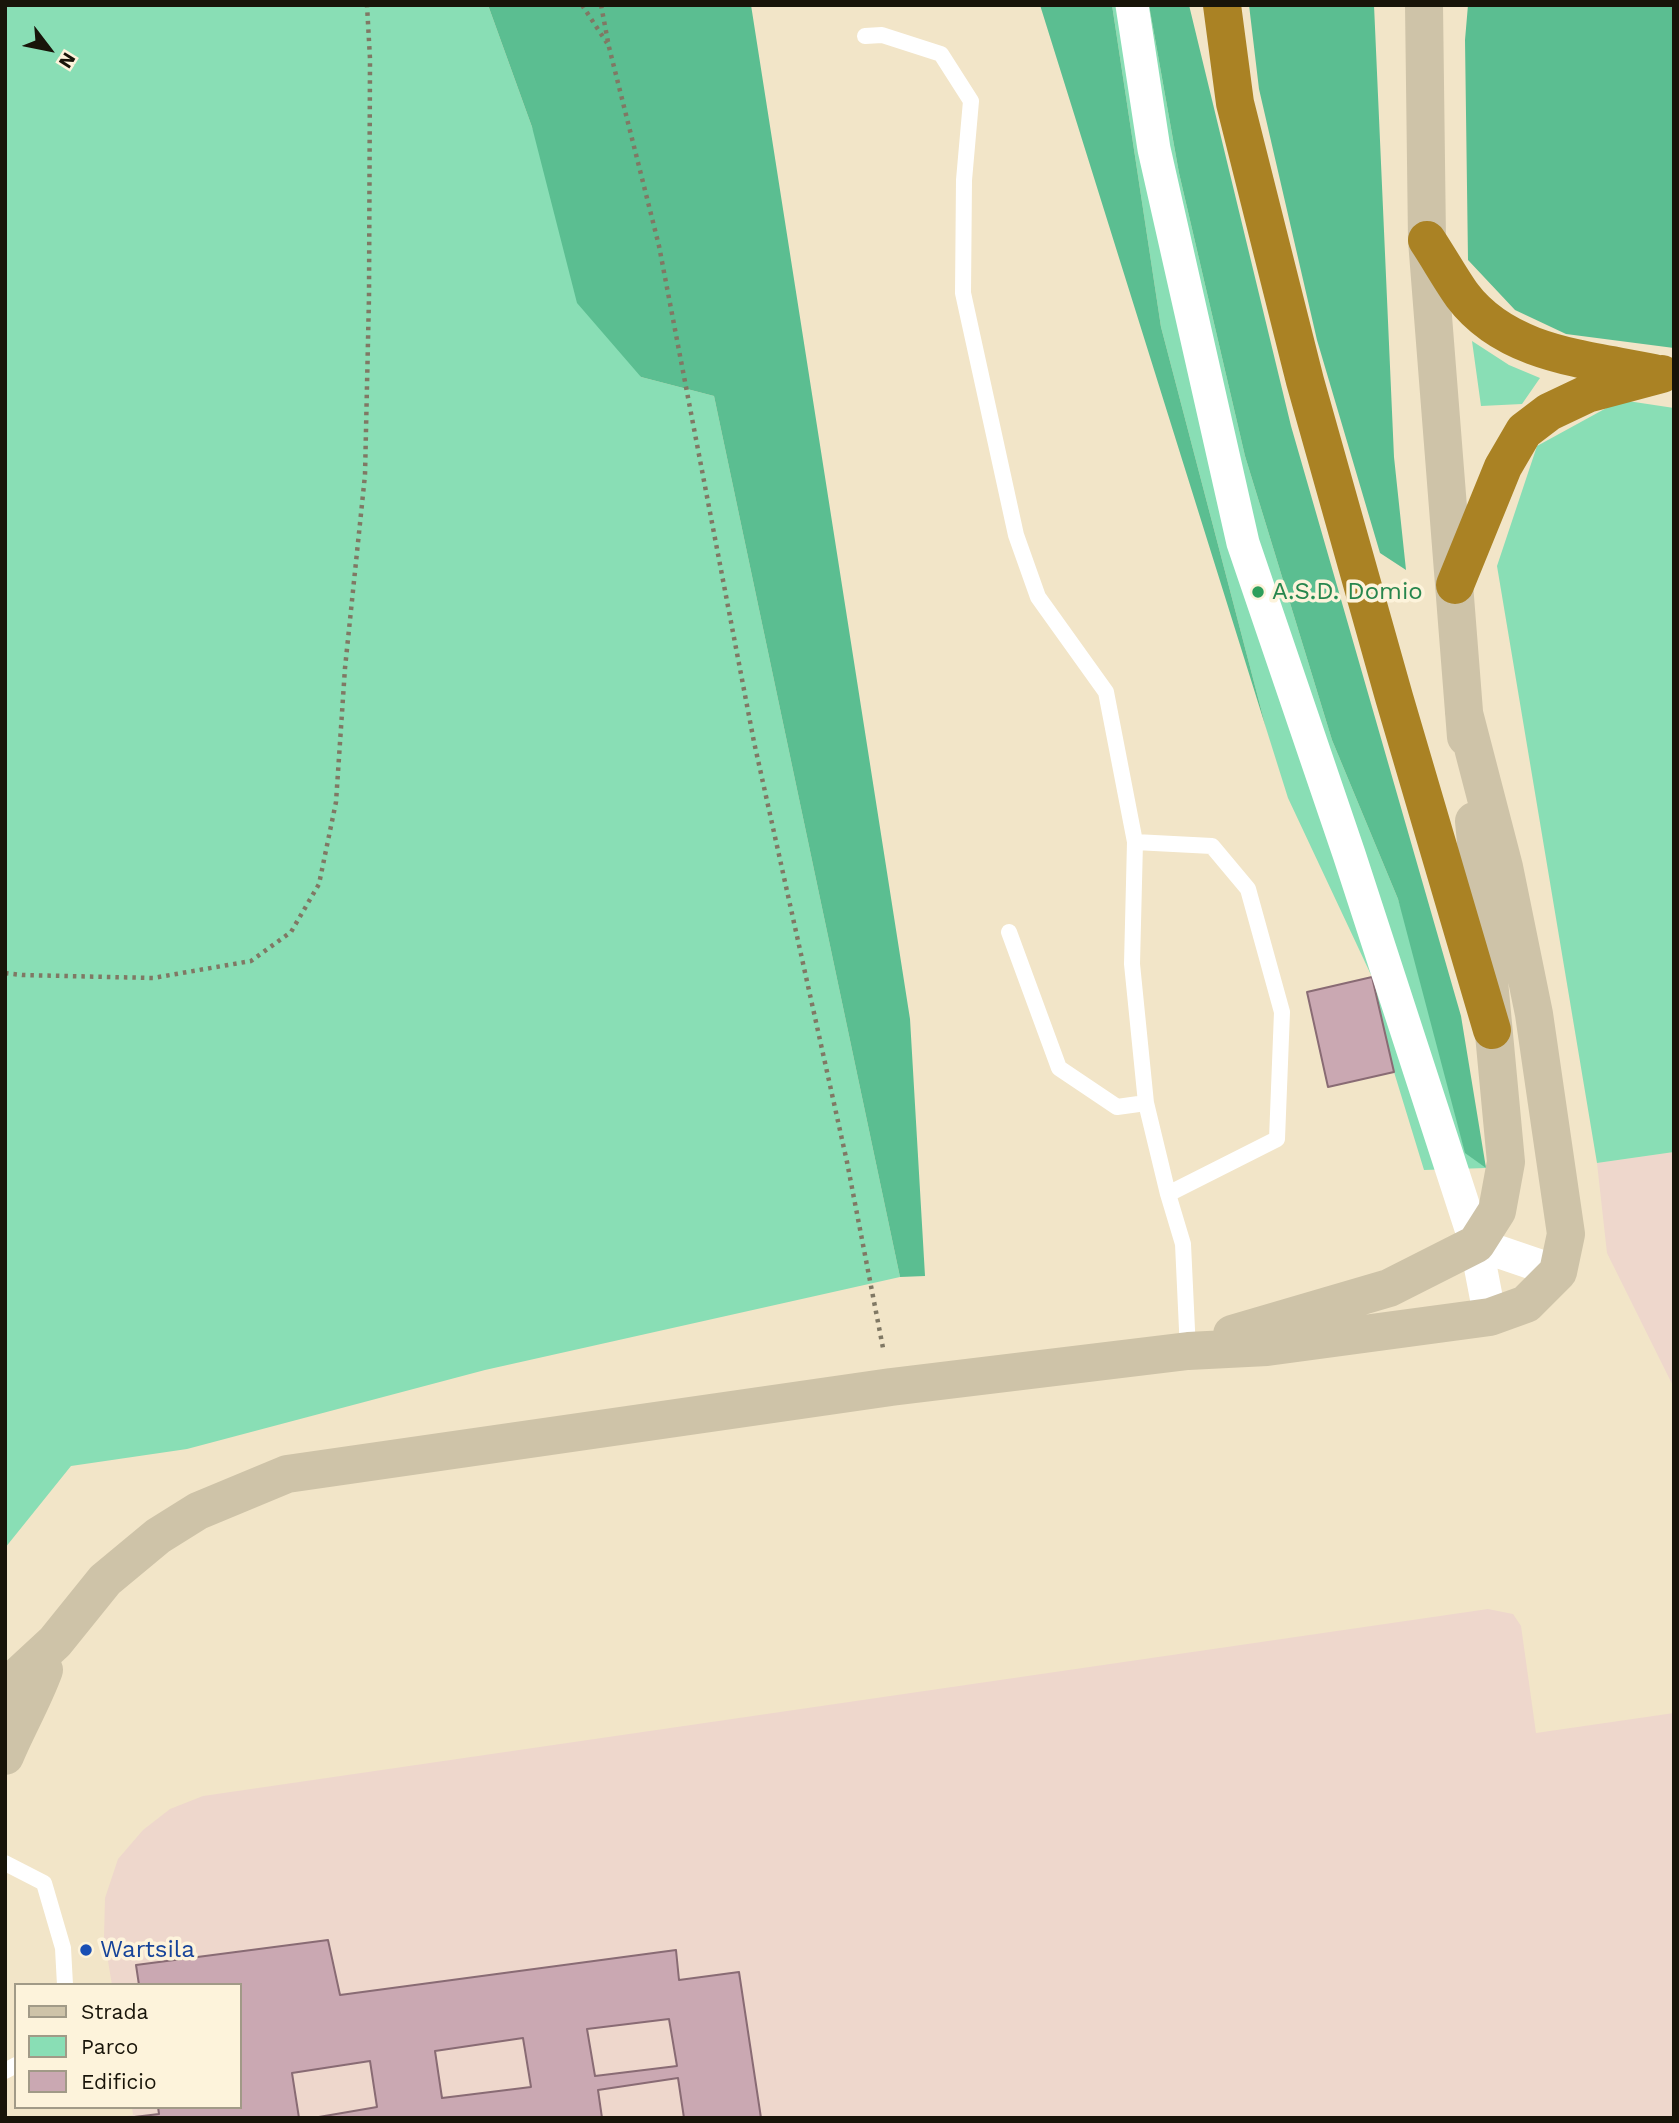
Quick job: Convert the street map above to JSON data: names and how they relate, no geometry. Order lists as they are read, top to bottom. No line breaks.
{"places":["A.S.D. Domio","Wartsila"],"legend":["Strada","Parco","Edificio"],"north":"bottom right"}
